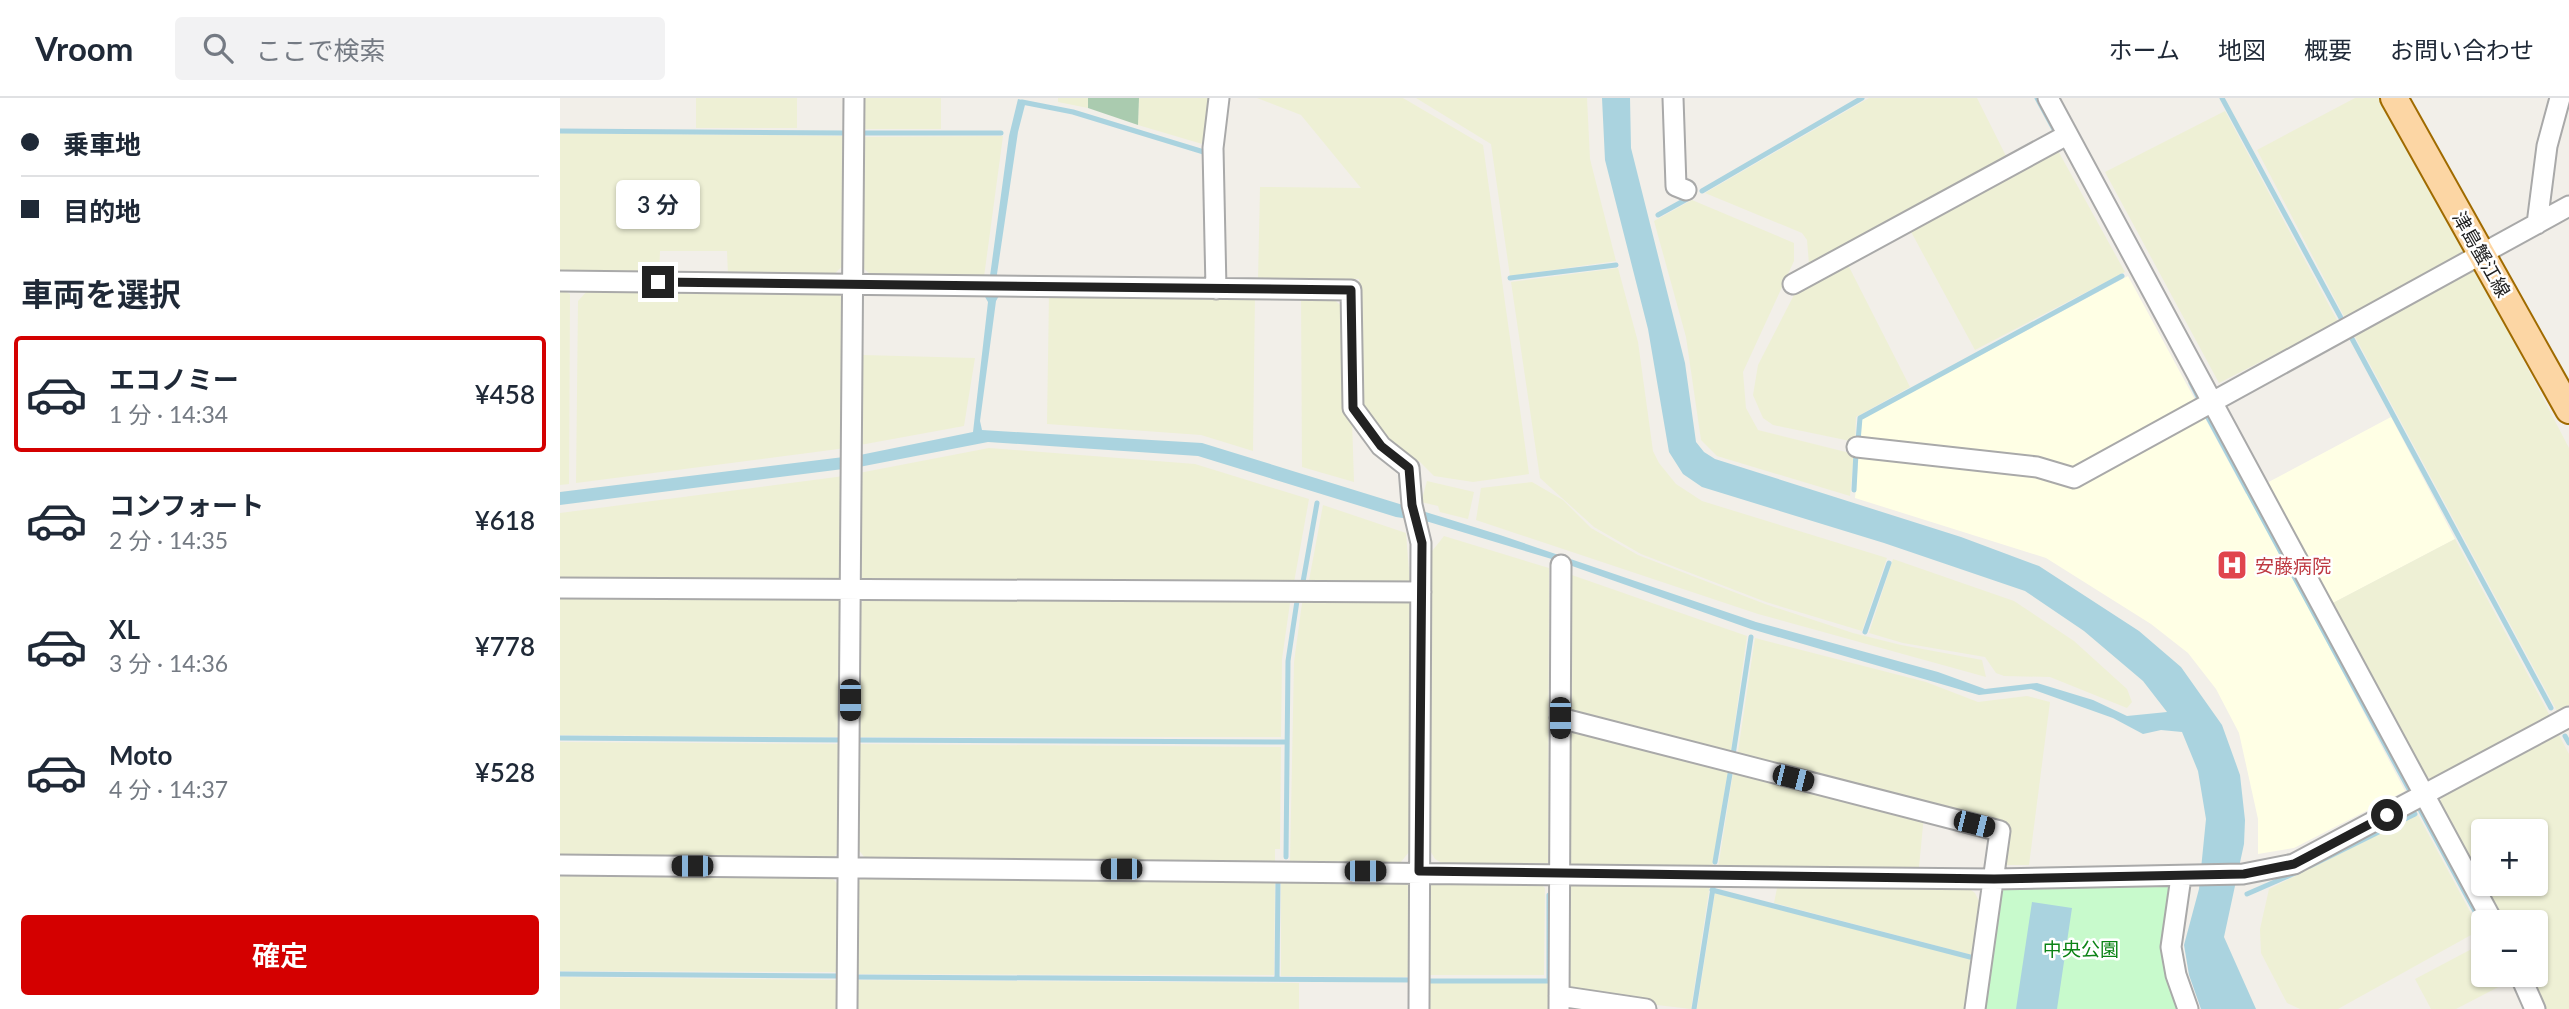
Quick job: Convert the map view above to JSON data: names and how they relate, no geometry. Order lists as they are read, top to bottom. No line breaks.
{"streets":{"main road":["津島蟹江線"]},"parks":["中央公園"],"places":{"hospital":["安藤病院"]},"page":{"header":"Vroom","search":"ここで検索","nav":["ホーム","地図","概要","お問い合わせ"],"banner":["乗車地","目的地"],"bubble":"3 分","heading":"車両を選択","list":[{"name":"エコノミー","note":"1 分 · 14:34","value":"¥458"},{"name":"コンフォート","note":"2 分 · 14:35","value":"¥618"},{"name":"XL","note":"3 分 · 14:36","value":"¥778"},{"name":"Moto","note":"4 分 · 14:37","value":"¥528"}],"map_buttons":["+","−"],"buttons":"確定"}}
